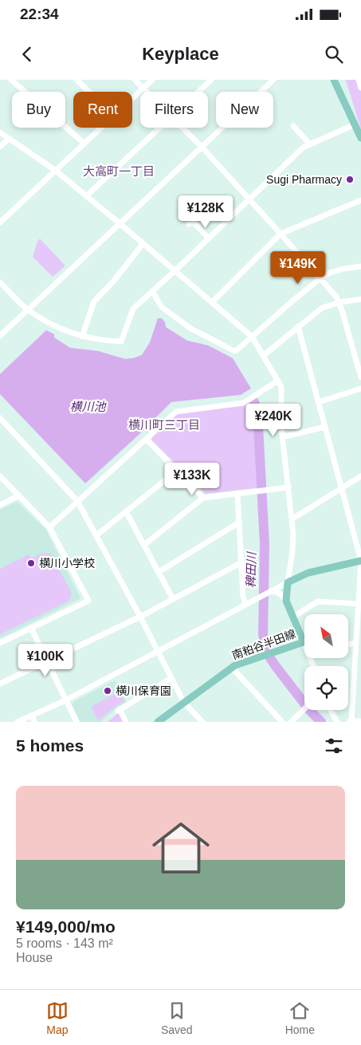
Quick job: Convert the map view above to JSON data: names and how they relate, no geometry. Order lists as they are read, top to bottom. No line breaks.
{"streets":{"main road":["南粕谷半田線"]},"districts":["大高町一丁目","横川町三丁目"],"water":["横川池","稗田川"],"places":["Sugi Pharmacy","横川小学校","横川保育園"],"north":"top left","page":{"status":"22:34","header":"Keyplace","chip":["Buy","Rent","Filters","New"],"price":["¥128K","¥149K","¥240K","¥133K","¥100K"],"heading":"5 homes","list":[{"name":"¥149,000/mo","note":"5 rooms · 143 m² · House"}],"tabs":["Map","Saved","Home"]}}
